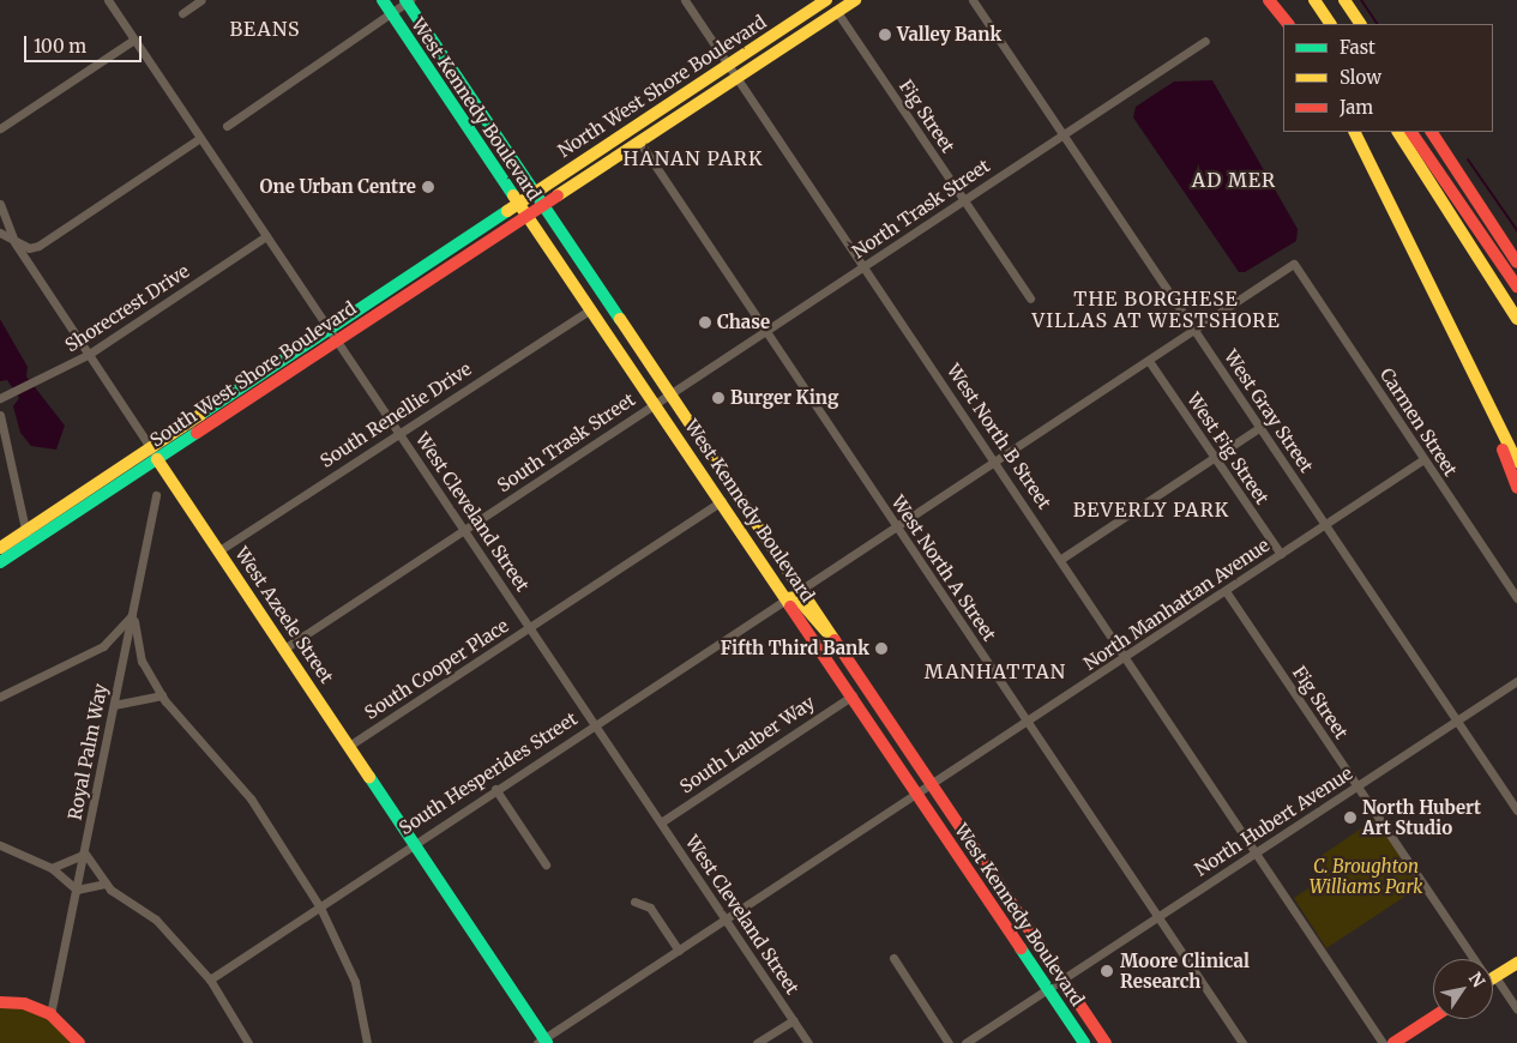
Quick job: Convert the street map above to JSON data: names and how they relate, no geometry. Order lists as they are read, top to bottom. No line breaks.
{"streets":{"main road":["North West Shore Boulevard","West Kennedy Boulevard","South West Shore Boulevard","West Azeele Street"],"street":["Fig Street","North Trask Street","Shorecrest Drive","West Gray Street","South Renellie Drive","Carmen Street","West North B Street","South Trask Street","West Fig Street","West Cleveland Street","West North A Street","North Manhattan Avenue","South Cooper Place","South Lauber Way","Royal Palm Way","South Hesperides Street","North Hubert Avenue"]},"crossings":[["North West Shore Boulevard","West Kennedy Boulevard"],["North West Shore Boulevard","Fig Street"],["North West Shore Boulevard","South West Shore Boulevard"],["North West Shore Boulevard","West North B Street"],["North West Shore Boulevard","West North A Street"],["West Kennedy Boulevard","North Trask Street"],["West Kennedy Boulevard","South West Shore Boulevard"],["West Kennedy Boulevard","South Renellie Drive"],["West Kennedy Boulevard","South Trask Street"],["West Kennedy Boulevard","North Manhattan Avenue"],["West Kennedy Boulevard","South Cooper Place"],["West Kennedy Boulevard","South Lauber Way"],["West Kennedy Boulevard","South Hesperides Street"],["West Kennedy Boulevard","North Hubert Avenue"],["Fig Street","North Trask Street"],["Fig Street","North Manhattan Avenue"],["Fig Street","North Hubert Avenue"],["North Trask Street","West Gray Street"],["North Trask Street","West North B Street"],["North Trask Street","South Trask Street"],["North Trask Street","West North A Street"],["Shorecrest Drive","West Cleveland Street"],["Shorecrest Drive","West Azeele Street"],["South West Shore Boulevard","West Cleveland Street"],["South West Shore Boulevard","West Azeele Street"],["West Gray Street","Carmen Street"],["West Gray Street","North Manhattan Avenue"],["West Gray Street","North Hubert Avenue"],["South Renellie Drive","West Cleveland Street"],["South Renellie Drive","West Azeele Street"],["Carmen Street","North Manhattan Avenue"],["West North B Street","North Manhattan Avenue"],["West North B Street","North Hubert Avenue"],["South Trask Street","West Cleveland Street"],["South Trask Street","West Azeele Street"],["West Fig Street","North Manhattan Avenue"],["West Cleveland Street","North Manhattan Avenue"],["West Cleveland Street","South Cooper Place"],["West Cleveland Street","South Lauber Way"],["West Cleveland Street","South Hesperides Street"],["West North A Street","North Manhattan Avenue"],["West North A Street","North Hubert Avenue"],["North Manhattan Avenue","West Azeele Street"],["West Azeele Street","South Cooper Place"],["West Azeele Street","South Hesperides Street"]],"districts":["BEANS","HANAN PARK","AD MER","THE BORGHESE VILLAS AT WESTSHORE","BEVERLY PARK","MANHATTAN"],"parks":["C. Broughton Williams Park"],"places":["Valley Bank","One Urban Centre","Chase","Burger King","Fifth Third Bank","North Hubert Art Studio","Moore Clinical Research"],"legend":["Fast","Slow","Jam"],"scale_bar":"100 m","north":"top right"}
